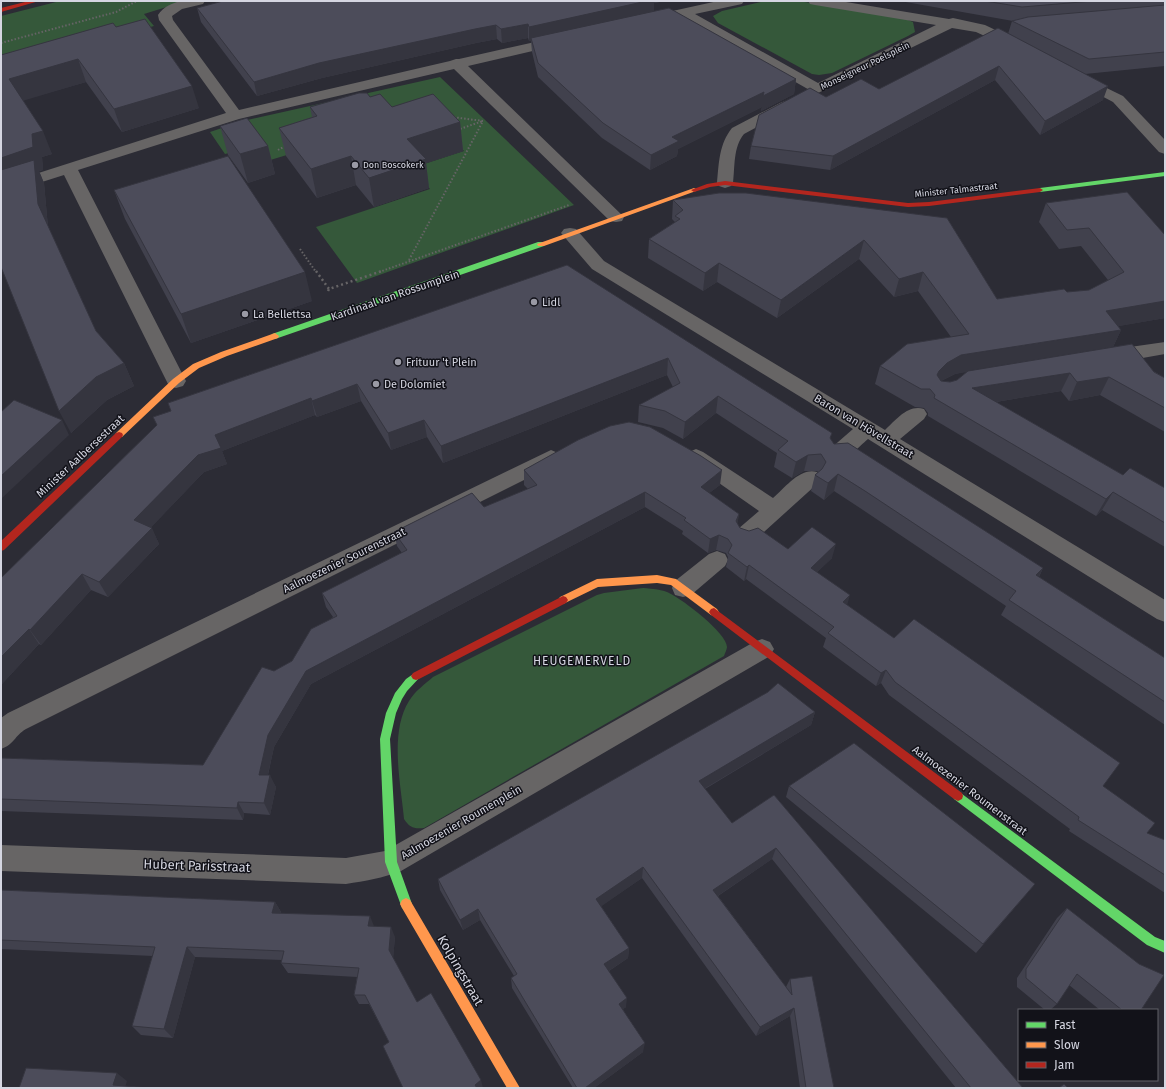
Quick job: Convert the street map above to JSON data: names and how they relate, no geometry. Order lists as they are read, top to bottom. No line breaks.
{"streets":{"street":["Monseigneur Poelsplein","Minister Talmastraat","Kardinaal van Rossumplein","Baron van Hövellstraat","Minister Aalbersestraat","Aalmoezenier Sourenstraat","Aalmoezenier Roumenstraat","Aalmoezenier Roumenplein","Hubert Parisstraat","Kolpingstraat"]},"crossings":[["Minister Talmastraat","Kardinaal van Rossumplein"],["Kardinaal van Rossumplein","Baron van Hövellstraat"],["Kardinaal van Rossumplein","Minister Aalbersestraat"],["Aalmoezenier Roumenstraat","Aalmoezenier Roumenplein"],["Aalmoezenier Roumenplein","Hubert Parisstraat"],["Aalmoezenier Roumenplein","Kolpingstraat"],["Hubert Parisstraat","Kolpingstraat"]],"districts":["HEUGEMERVELD"],"places":["Don Boscokerk","Lidl","La Bellettsa","Frituur 't Plein","De Dolomiet"],"legend":["Fast","Slow","Jam"]}
